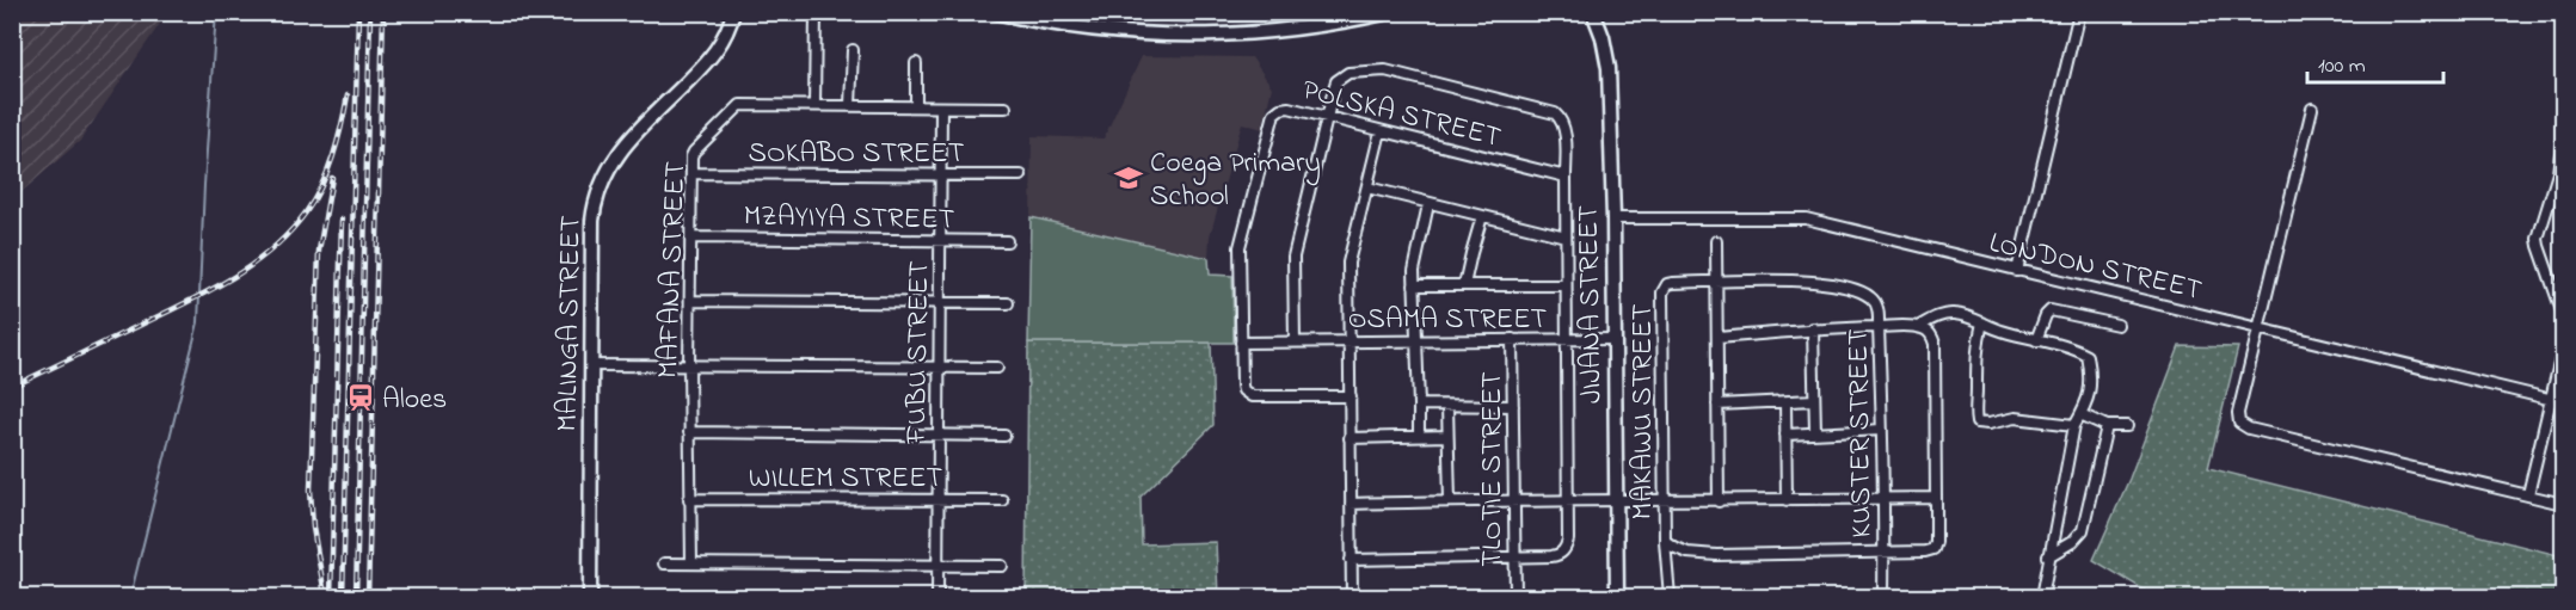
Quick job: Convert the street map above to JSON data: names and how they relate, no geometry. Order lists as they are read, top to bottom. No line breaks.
{"streets":{"street":["POLSKA STREET","SOKABO STREET","MZAYIYA STREET","LONDON STREET","MAFANA STREET","JIJANA STREET","OSAMA STREET","MALINGA STREET","FUBU STREET","MAKAWU STREET","KUSTER STREET","TLOTIE STREET","WILLEM STREET"]},"crossings":[["POLSKA STREET","OSAMA STREET"],["SOKABO STREET","MAFANA STREET"],["SOKABO STREET","FUBU STREET"],["MZAYIYA STREET","MAFANA STREET"],["MZAYIYA STREET","FUBU STREET"],["LONDON STREET","JIJANA STREET"],["MAFANA STREET","FUBU STREET"],["MAFANA STREET","WILLEM STREET"],["OSAMA STREET","TLOTIE STREET"],["FUBU STREET","WILLEM STREET"],["MAKAWU STREET","KUSTER STREET"]],"places":{"school or university":["Coega Primary School"],"station":["Aloes"]},"scale_bar":"100 m"}
